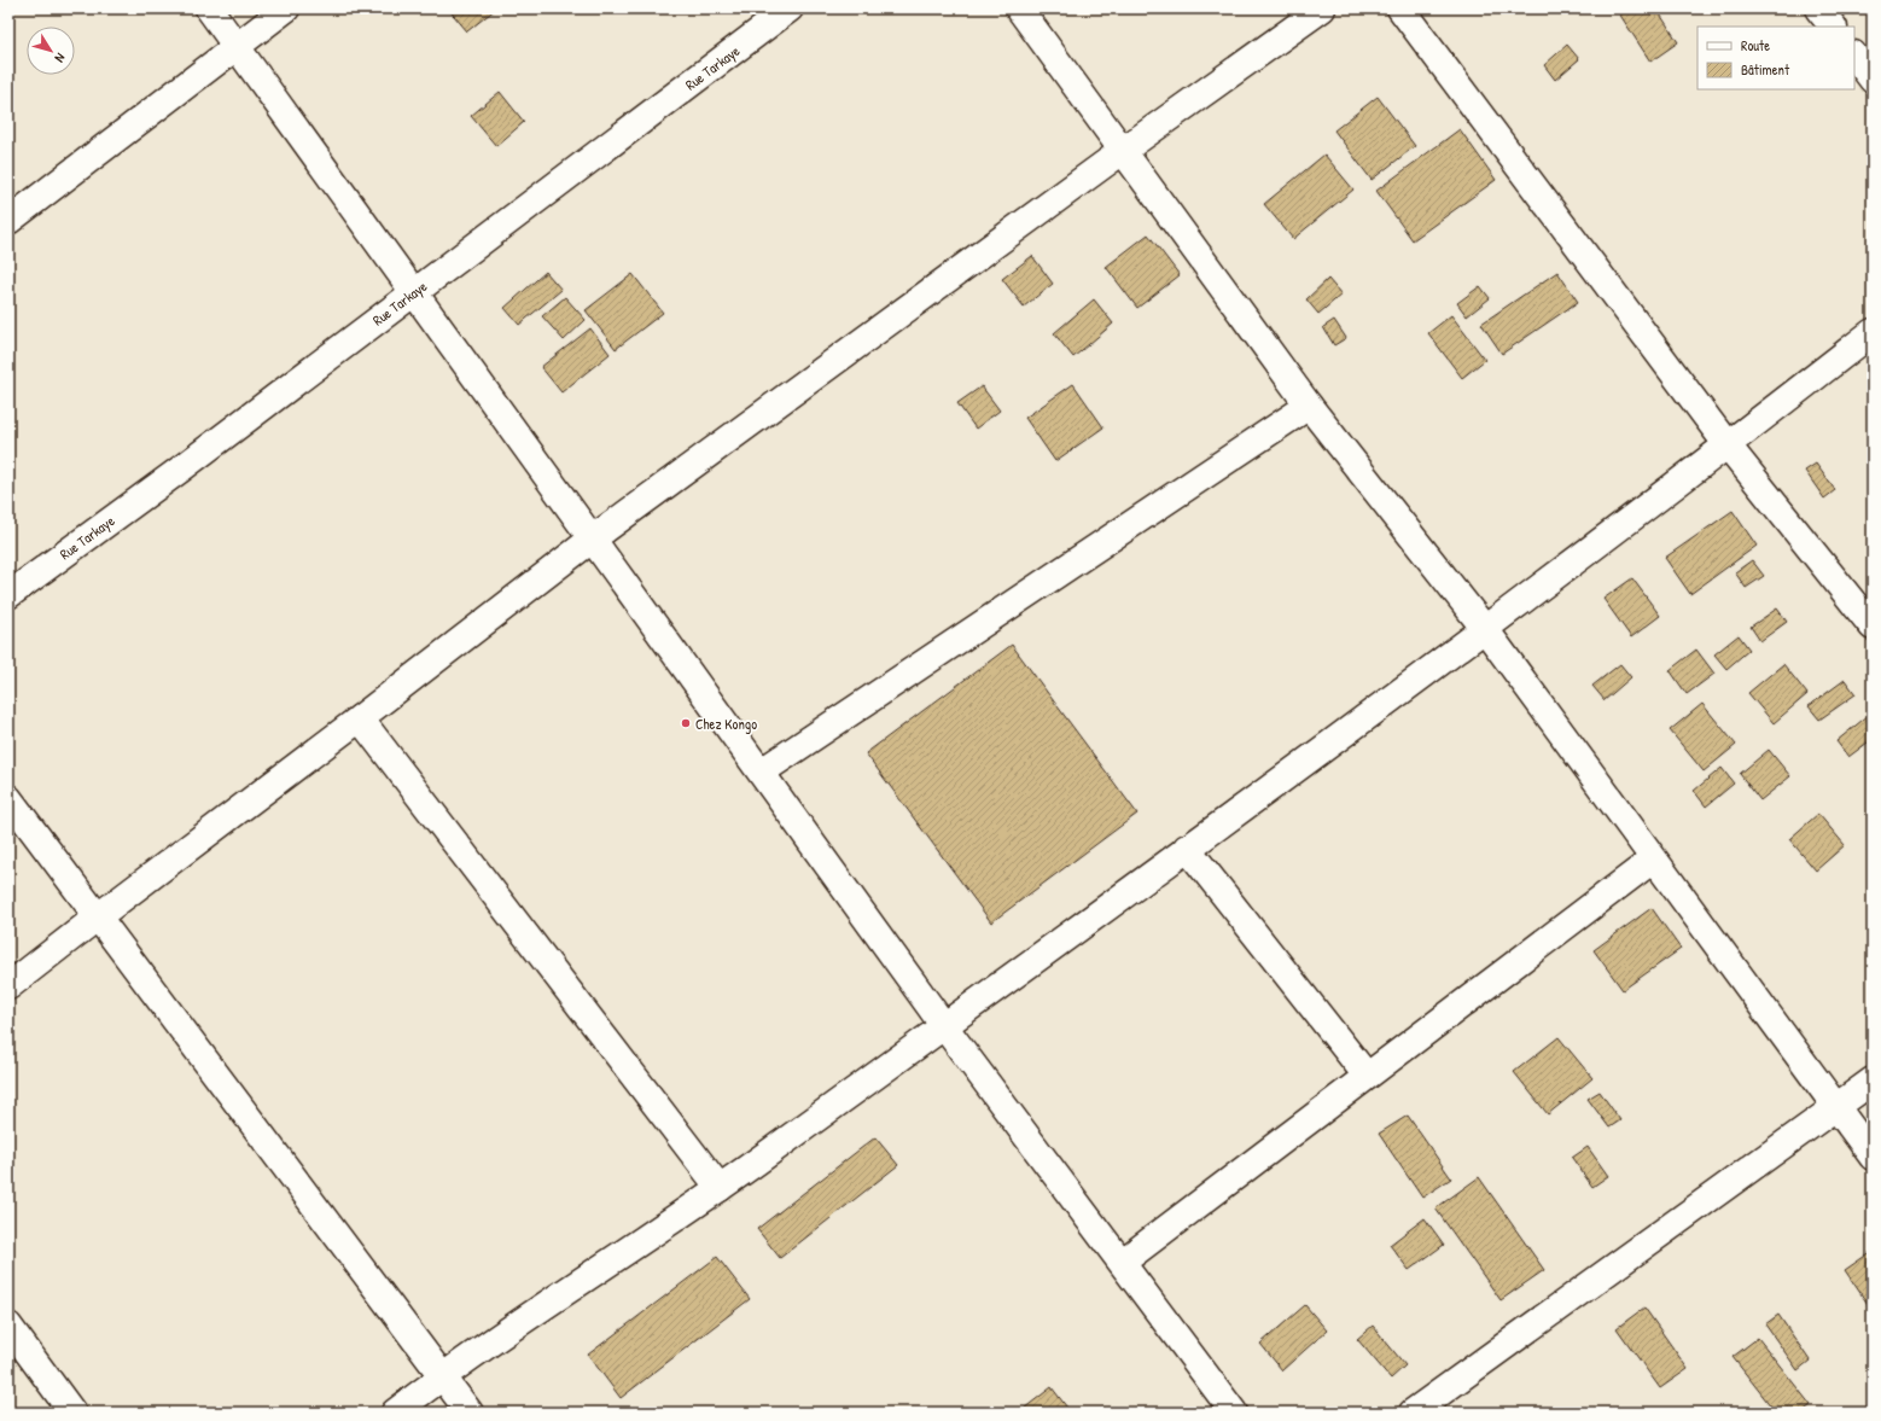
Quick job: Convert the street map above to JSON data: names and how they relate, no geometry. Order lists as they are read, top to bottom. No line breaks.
{"streets":{"street":["Rue Tarkaye"]},"places":["Chez Kongo"],"legend":["Route","Bâtiment"],"north":"bottom right"}
